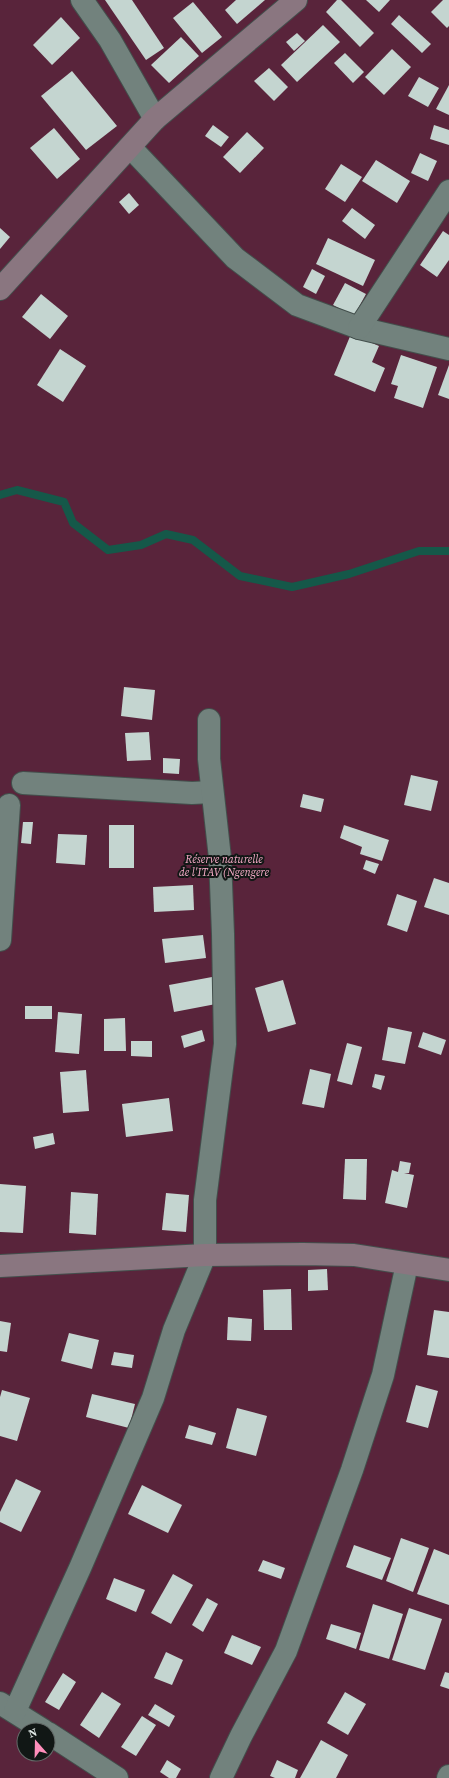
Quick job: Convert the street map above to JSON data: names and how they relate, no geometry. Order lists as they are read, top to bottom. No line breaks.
{"parks":["Réserve naturelle de l'ITAV (Ngengere"],"north":"top"}
